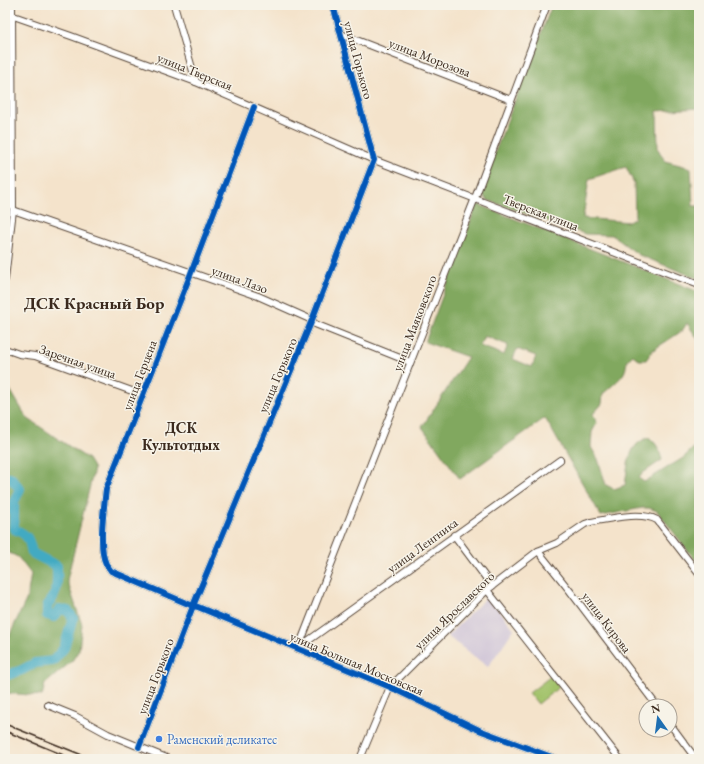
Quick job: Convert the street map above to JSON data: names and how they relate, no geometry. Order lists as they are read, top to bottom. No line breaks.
{"streets":{"street":["улица Морозова","улица Горького","улица Тверская","Тверская улица","улица Лазо","улица Маяковского","Заречная улица","улица Герцена","улица Ленгника","улица Ярославского","улица Кирова","улица Большая Московская"]},"crossings":[["улица Морозова","улица Горького"],["улица Морозова","улица Маяковского"],["улица Горького","улица Тверская"],["улица Горького","Тверская улица"],["улица Горького","улица Лазо"],["улица Горького","улица Герцена"],["улица Горького","улица Большая Московская"],["улица Тверская","Тверская улица"],["улица Тверская","улица Герцена"],["Тверская улица","улица Маяковского"],["улица Лазо","улица Маяковского"],["улица Лазо","улица Герцена"],["улица Маяковского","улица Ленгника"],["улица Маяковского","улица Большая Московская"],["Заречная улица","улица Герцена"],["улица Герцена","улица Большая Московская"],["улица Ленгника","улица Большая Московская"],["улица Ярославского","улица Кирова"],["улица Ярославского","улица Большая Московская"]],"districts":["ДСК Красный Бор","ДСК Культотдых"],"places":["Раменский деликатес"],"north":"top"}
